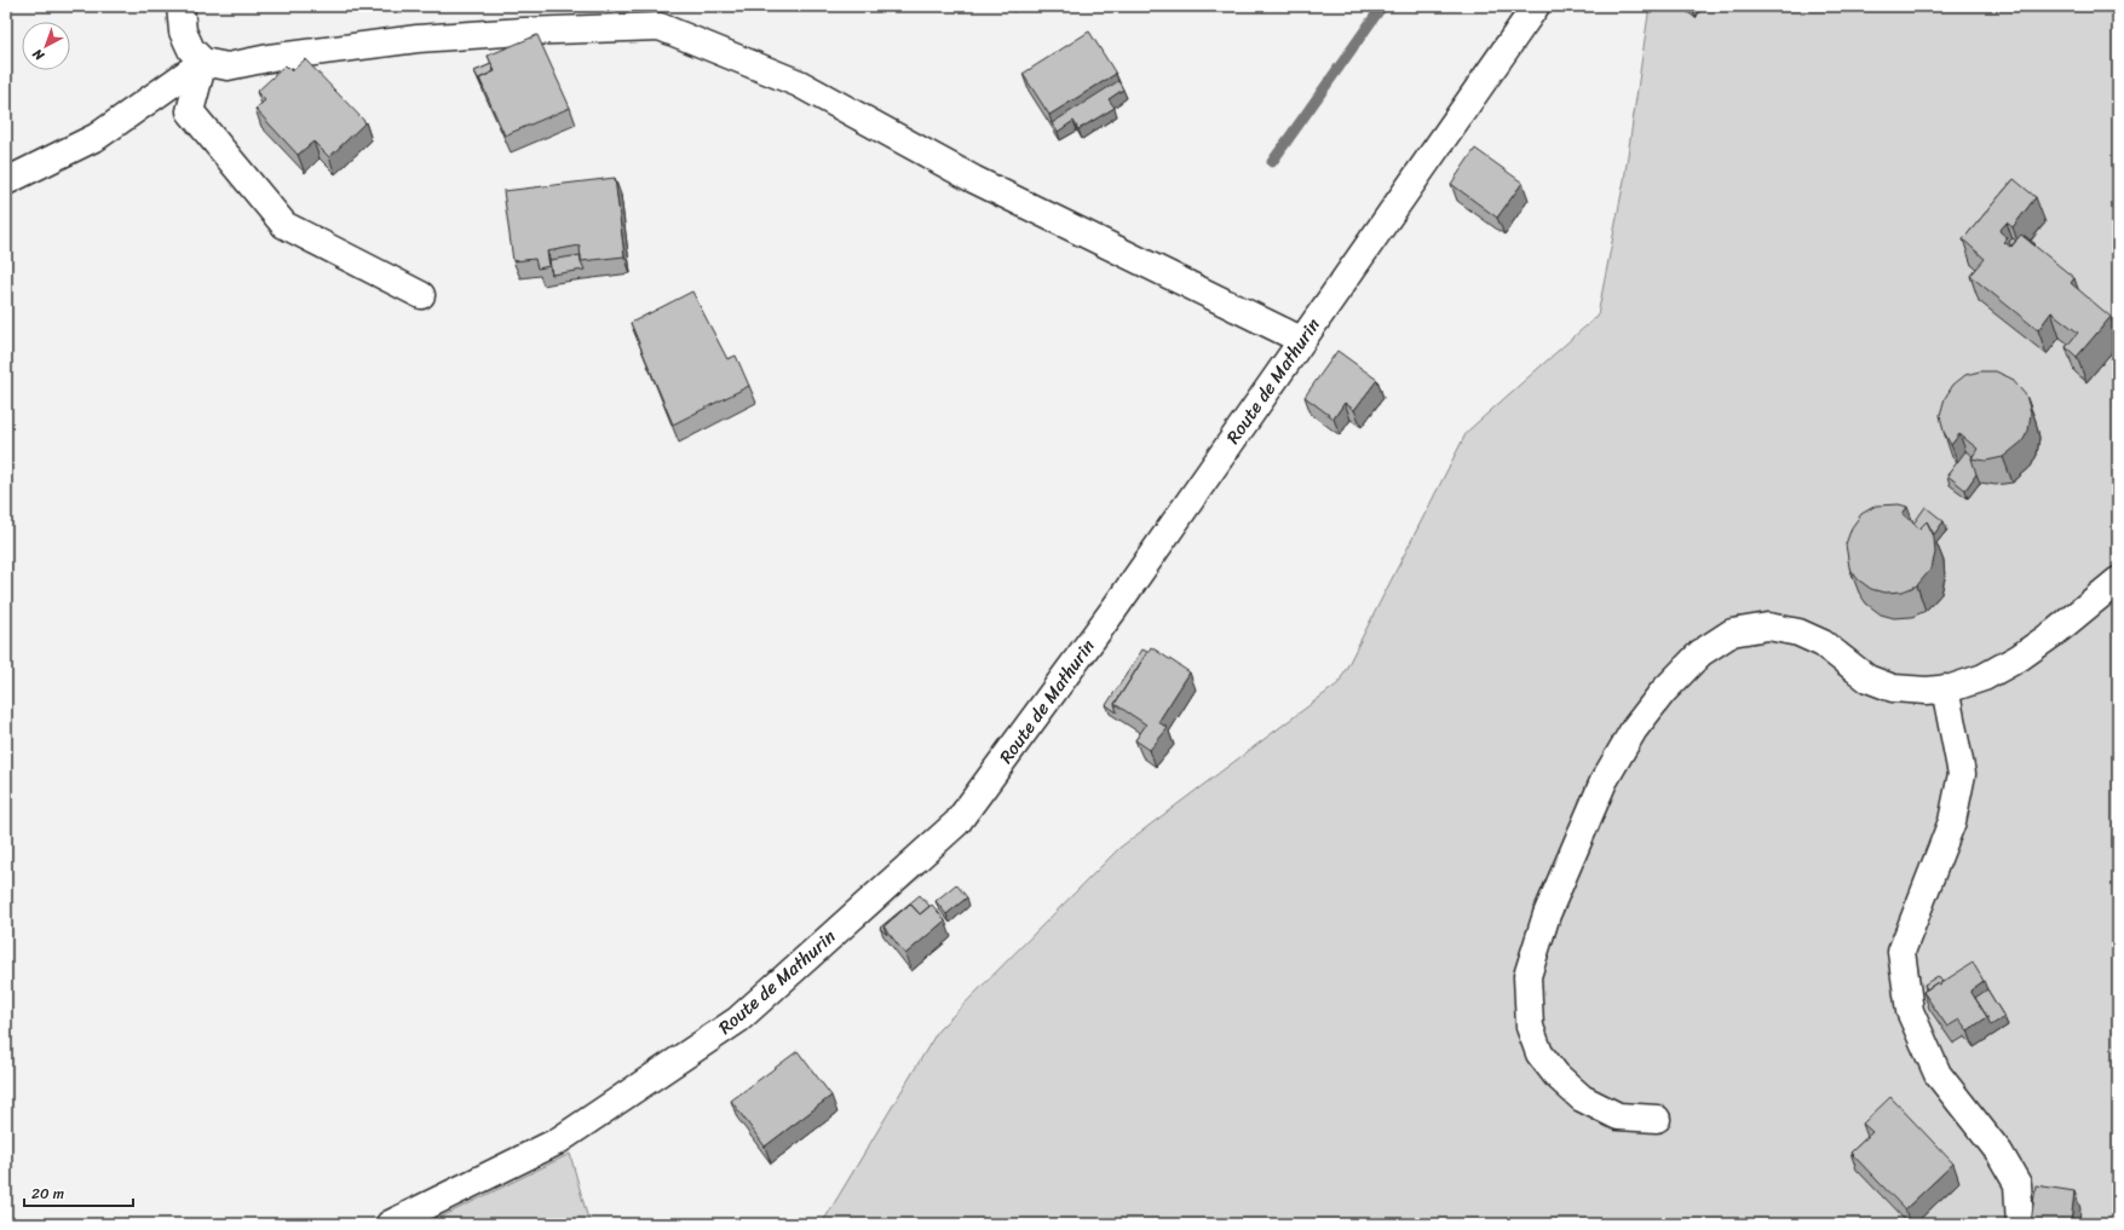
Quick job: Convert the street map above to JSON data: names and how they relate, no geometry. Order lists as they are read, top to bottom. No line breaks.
{"streets":{"street":["Route de Mathurin"]},"scale_bar":"20 m","north":"bottom left"}
